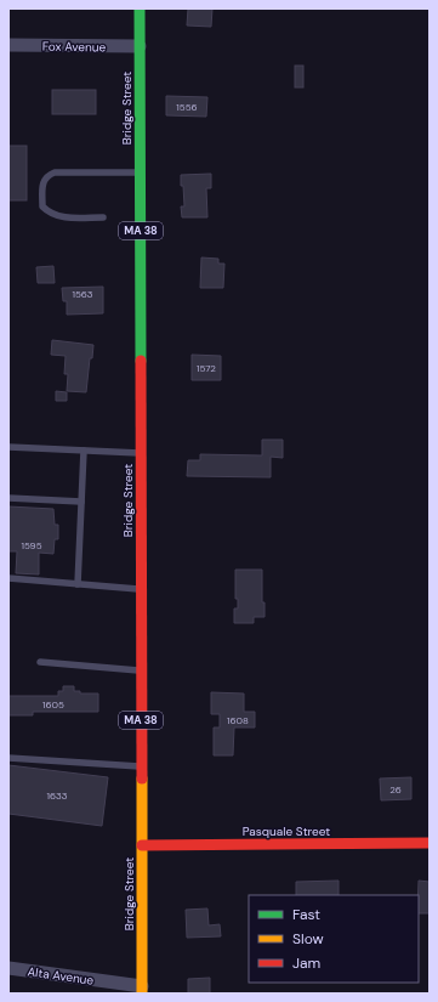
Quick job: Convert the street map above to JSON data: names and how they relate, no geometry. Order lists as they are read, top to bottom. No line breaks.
{"streets":{"main road":["Bridge Street","MA 38","Pasquale Street"],"street":["Fox Avenue","Alta Avenue"]},"crossings":[["Fox Avenue","Bridge Street"],["Bridge Street","Pasquale Street"],["Bridge Street","Alta Avenue"]],"house_numbers":["1556","1563","1572","1595","1605","1608","26","1633"],"legend":["Fast","Slow","Jam"]}
